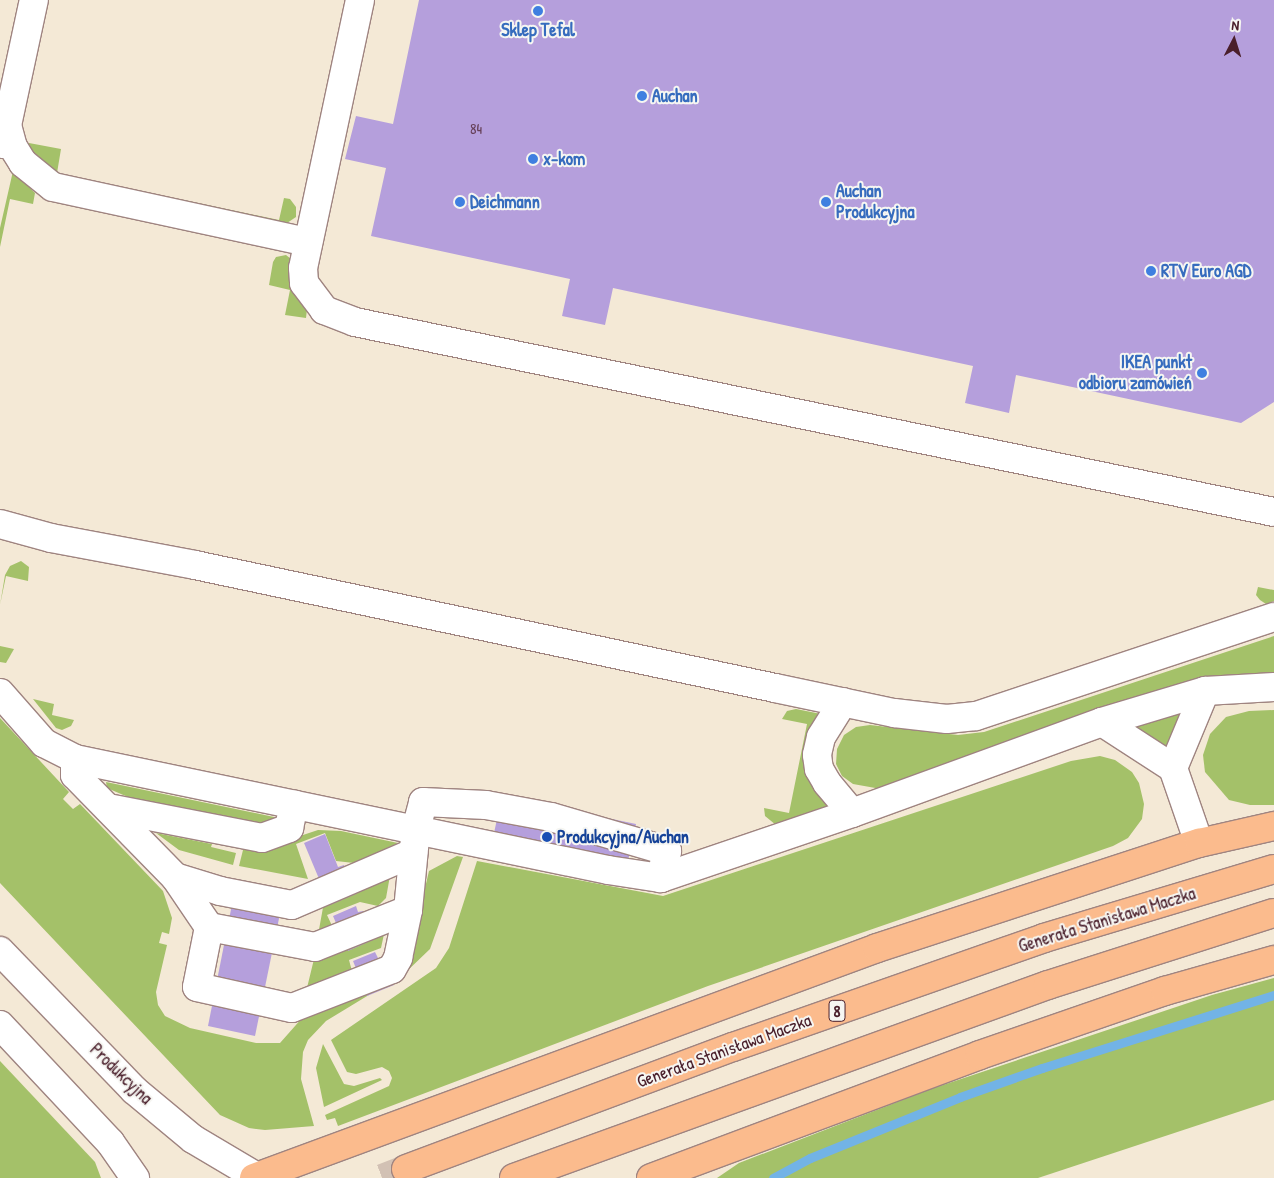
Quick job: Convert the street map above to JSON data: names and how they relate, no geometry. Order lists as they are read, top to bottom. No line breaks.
{"streets":{"main road":["Generała Stanisława Maczka","8"],"street":["Produkcyjna"]},"places":["Sklep Tefal","Auchan","x-kom","Deichmann","Auchan Produkcyjna","RTV Euro AGD","IKEA punkt odbioru zamówień","Produkcyjna/Auchan"],"house_numbers":["84"],"north":"top"}
